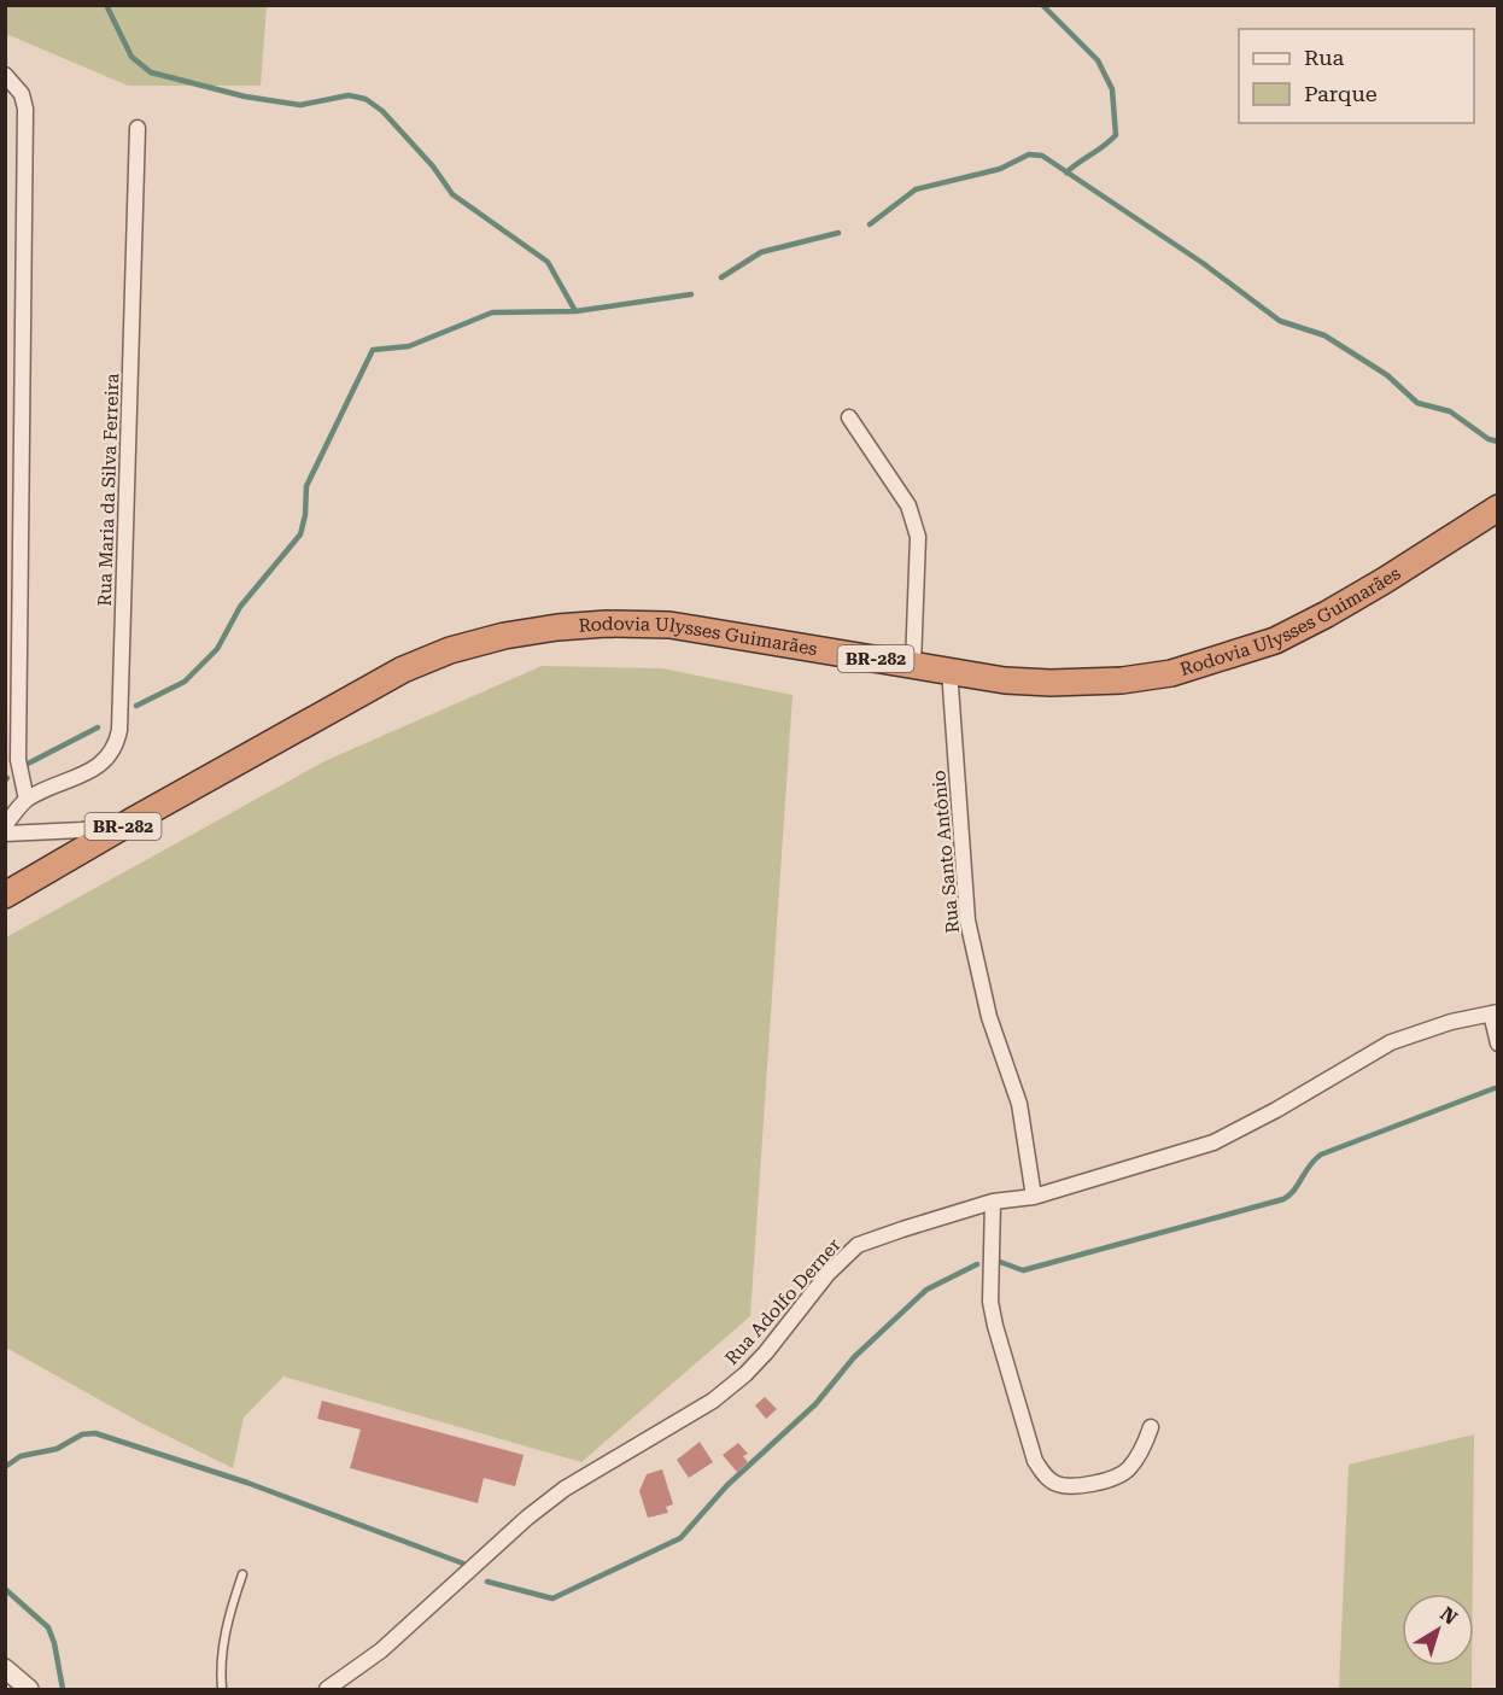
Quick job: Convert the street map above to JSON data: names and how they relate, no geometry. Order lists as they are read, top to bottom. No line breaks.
{"streets":{"highway":["Rodovia Ulysses Guimarães","BR-282"],"street":["Rua Maria da Silva Ferreira","Rua Santo Antônio","Rua Adolfo Derner"]},"crossings":[["Rodovia Ulysses Guimarães","Rua Santo Antônio"],["Rua Santo Antônio","Rua Adolfo Derner"]],"legend":["Rua","Parque"],"north":"top right"}
